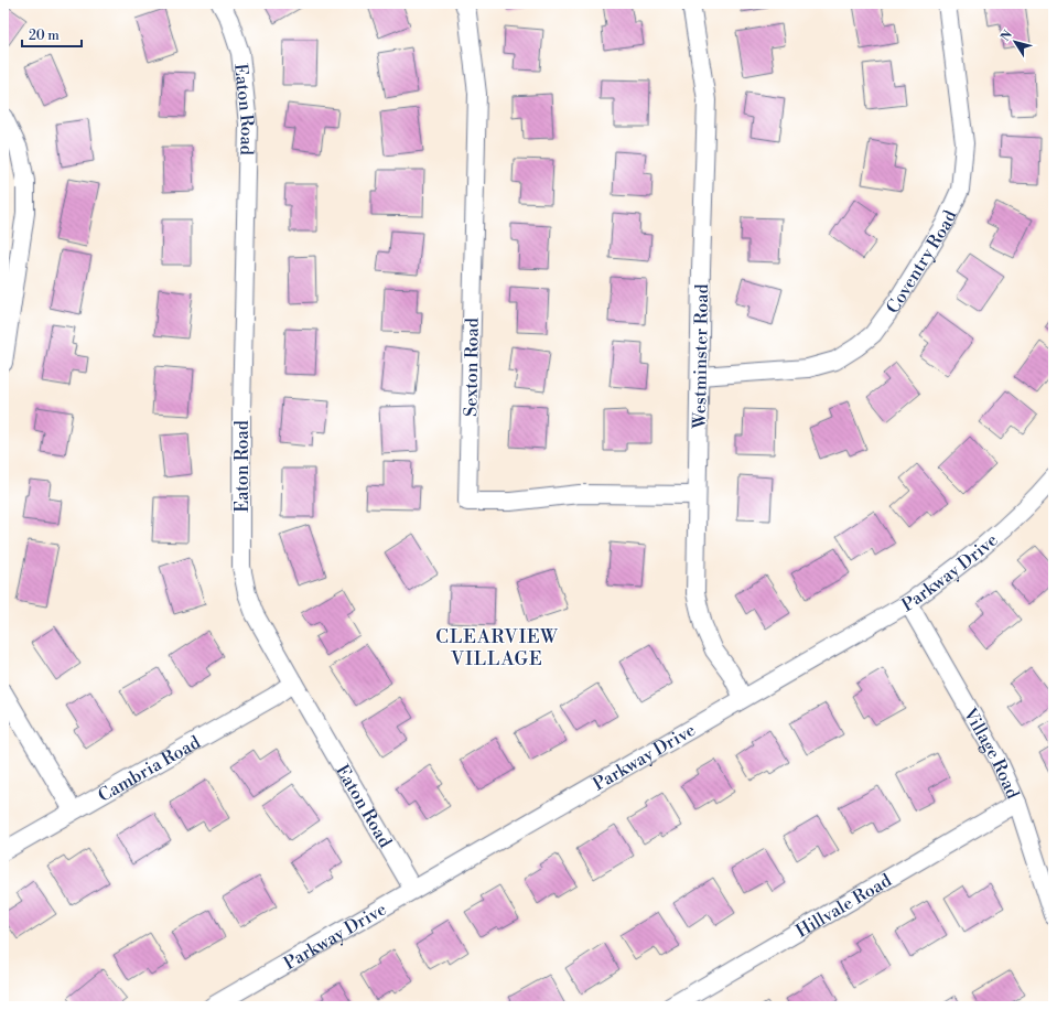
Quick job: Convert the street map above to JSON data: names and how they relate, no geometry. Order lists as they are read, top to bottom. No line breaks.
{"streets":{"street":["Eaton Road","Coventry Road","Westminster Road","Sexton Road","Parkway Drive","Village Road","Cambria Road","Hillvale Road"]},"crossings":[["Eaton Road","Parkway Drive"],["Eaton Road","Cambria Road"],["Coventry Road","Westminster Road"],["Westminster Road","Sexton Road"],["Westminster Road","Parkway Drive"],["Parkway Drive","Village Road"],["Village Road","Hillvale Road"]],"districts":["CLEARVIEW VILLAGE"],"scale_bar":"20 m","north":"top left"}
